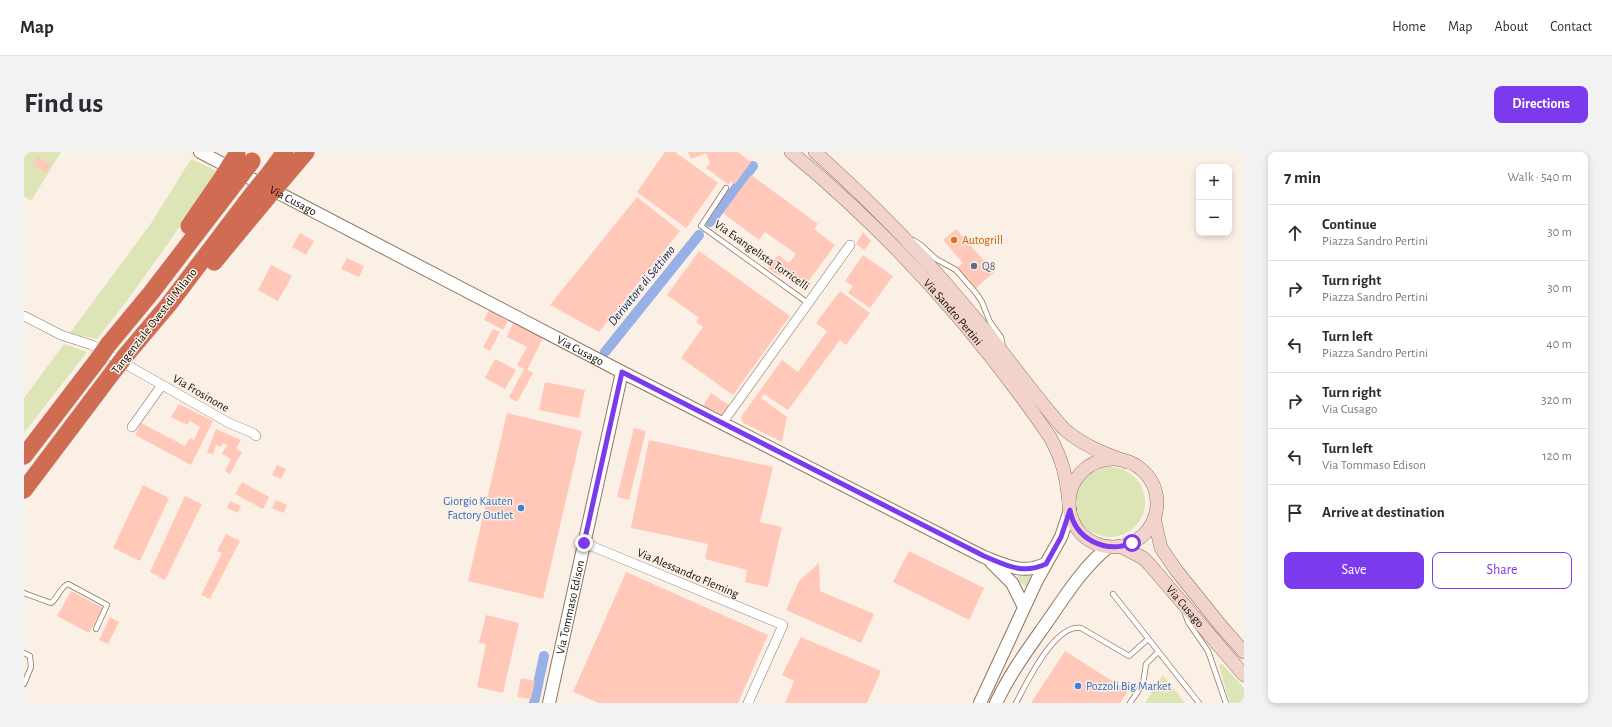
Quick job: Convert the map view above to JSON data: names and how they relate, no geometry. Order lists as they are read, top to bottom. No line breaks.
{"streets":{"highway":["Tangenziale Ovest di Milano"],"main road":["Via Cusago","Via Sandro Pertini"],"street":["Via Evangelista Torricelli","Via Frosinone","Via Alessandro Fleming","Via Tommaso Edison"]},"crossings":[["Via Cusago","Via Evangelista Torricelli"],["Via Cusago","Via Sandro Pertini"],["Via Cusago","Via Tommaso Edison"],["Tangenziale Ovest di Milano","Via Frosinone"],["Via Alessandro Fleming","Via Tommaso Edison"]],"water":["Derivatore di Settimo"],"places":["Autogrill","Q8","Giorgio Kauten Factory Outlet","Pozzoli Big Market"],"page":{"header":"Map","nav":["Home","Map","About","Contact"],"buttons":["Directions",["Save","Share"]],"title":"Find us","heading":["7 min","Walk · 540 m"],"map_buttons":["+","−"],"list":[["Continue","Piazza Sandro Pertini","30 m"],["Turn right","Piazza Sandro Pertini","30 m"],["Turn left","Piazza Sandro Pertini","40 m"],["Turn right","Via Cusago","320 m"],["Turn left","Via Tommaso Edison","120 m"],"Arrive at destination"]}}
